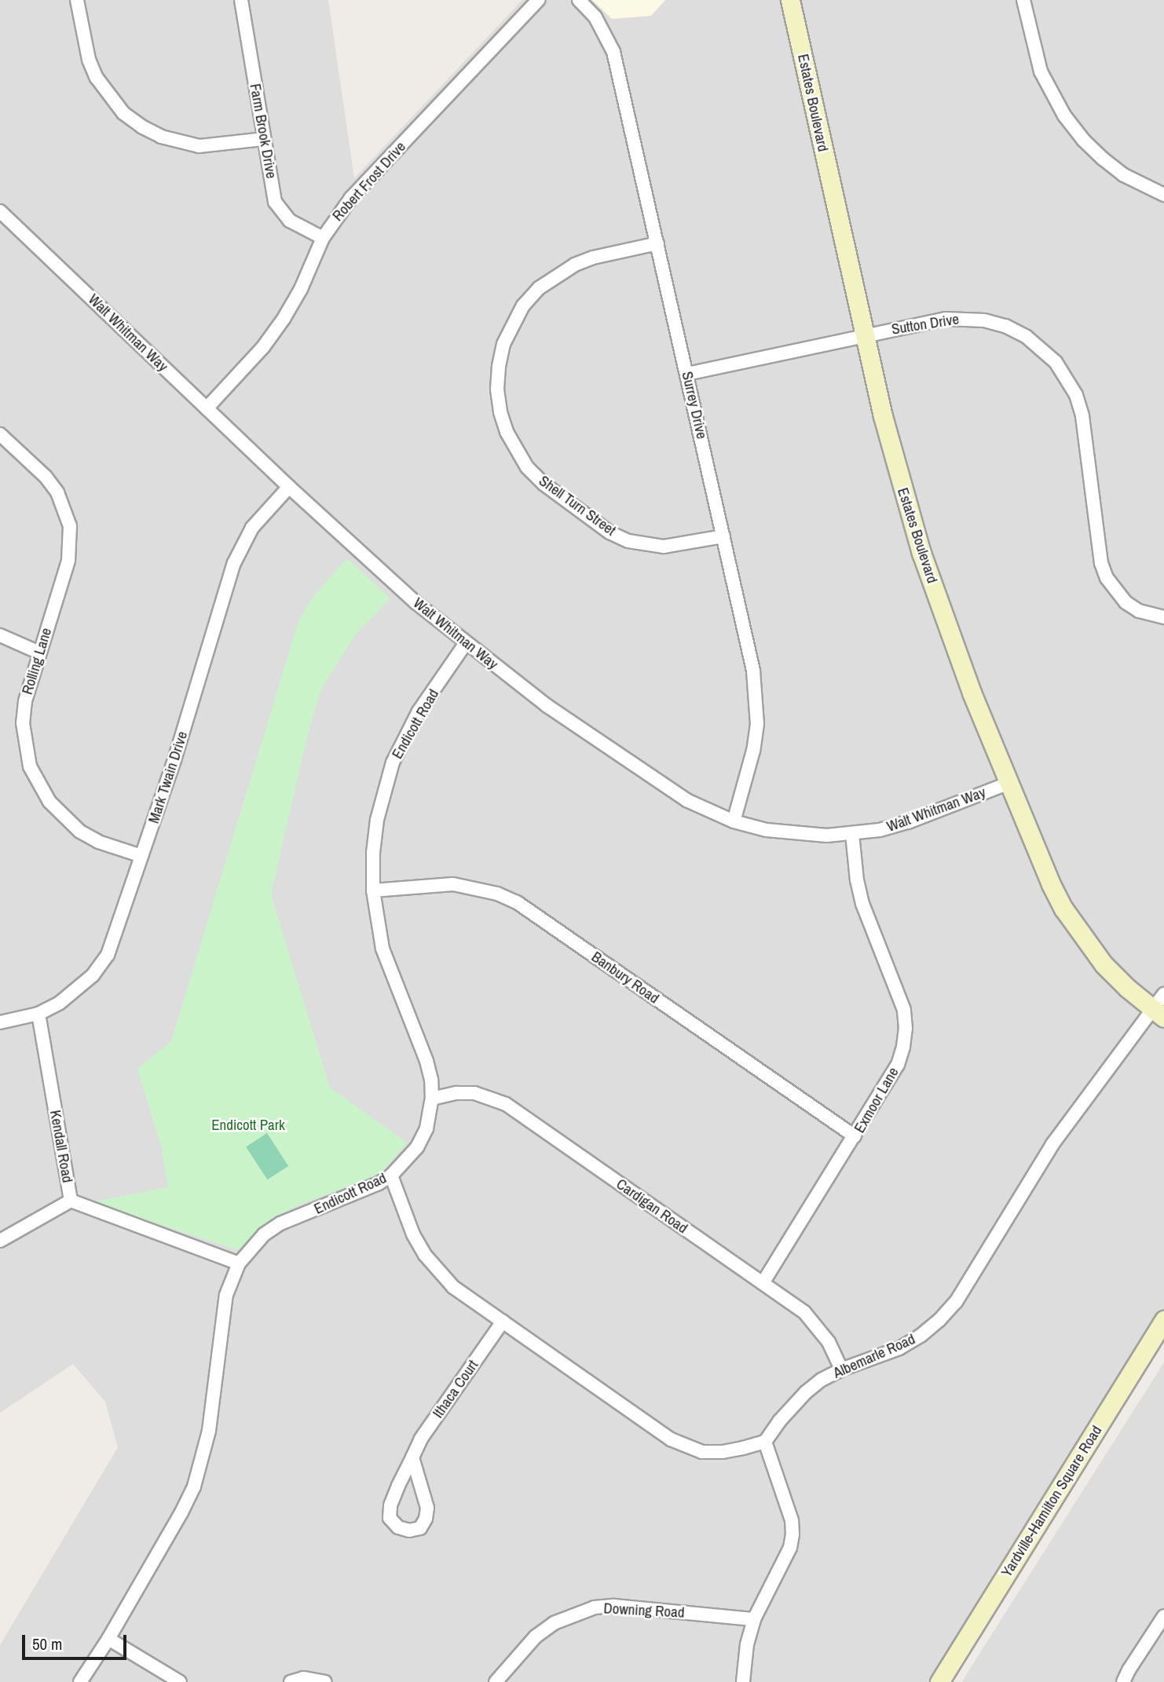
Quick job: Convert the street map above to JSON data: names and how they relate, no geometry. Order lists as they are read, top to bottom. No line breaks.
{"streets":{"street":["Estates Boulevard","Farm Brook Drive","Robert Frost Drive","Sutton Drive","Walt Whitman Way","Surrey Drive","Shell Turn Street","Rolling Lane","Endicott Road","Mark Twain Drive","Banbury Road","Exmoor Lane","Kendall Road","Cardigan Road","Albemarle Road","Ithaca Court","Yardville-Hamilton Square Road","Downing Road"]},"crossings":[["Estates Boulevard","Sutton Drive"],["Estates Boulevard","Walt Whitman Way"],["Estates Boulevard","Albemarle Road"],["Farm Brook Drive","Robert Frost Drive"],["Robert Frost Drive","Walt Whitman Way"],["Sutton Drive","Surrey Drive"],["Walt Whitman Way","Surrey Drive"],["Walt Whitman Way","Endicott Road"],["Walt Whitman Way","Mark Twain Drive"],["Walt Whitman Way","Exmoor Lane"],["Surrey Drive","Shell Turn Street"],["Rolling Lane","Mark Twain Drive"],["Endicott Road","Banbury Road"],["Endicott Road","Kendall Road"],["Endicott Road","Cardigan Road"],["Mark Twain Drive","Kendall Road"],["Banbury Road","Exmoor Lane"],["Exmoor Lane","Cardigan Road"],["Cardigan Road","Albemarle Road"]],"parks":["Endicott Park"],"scale_bar":"50 m"}
